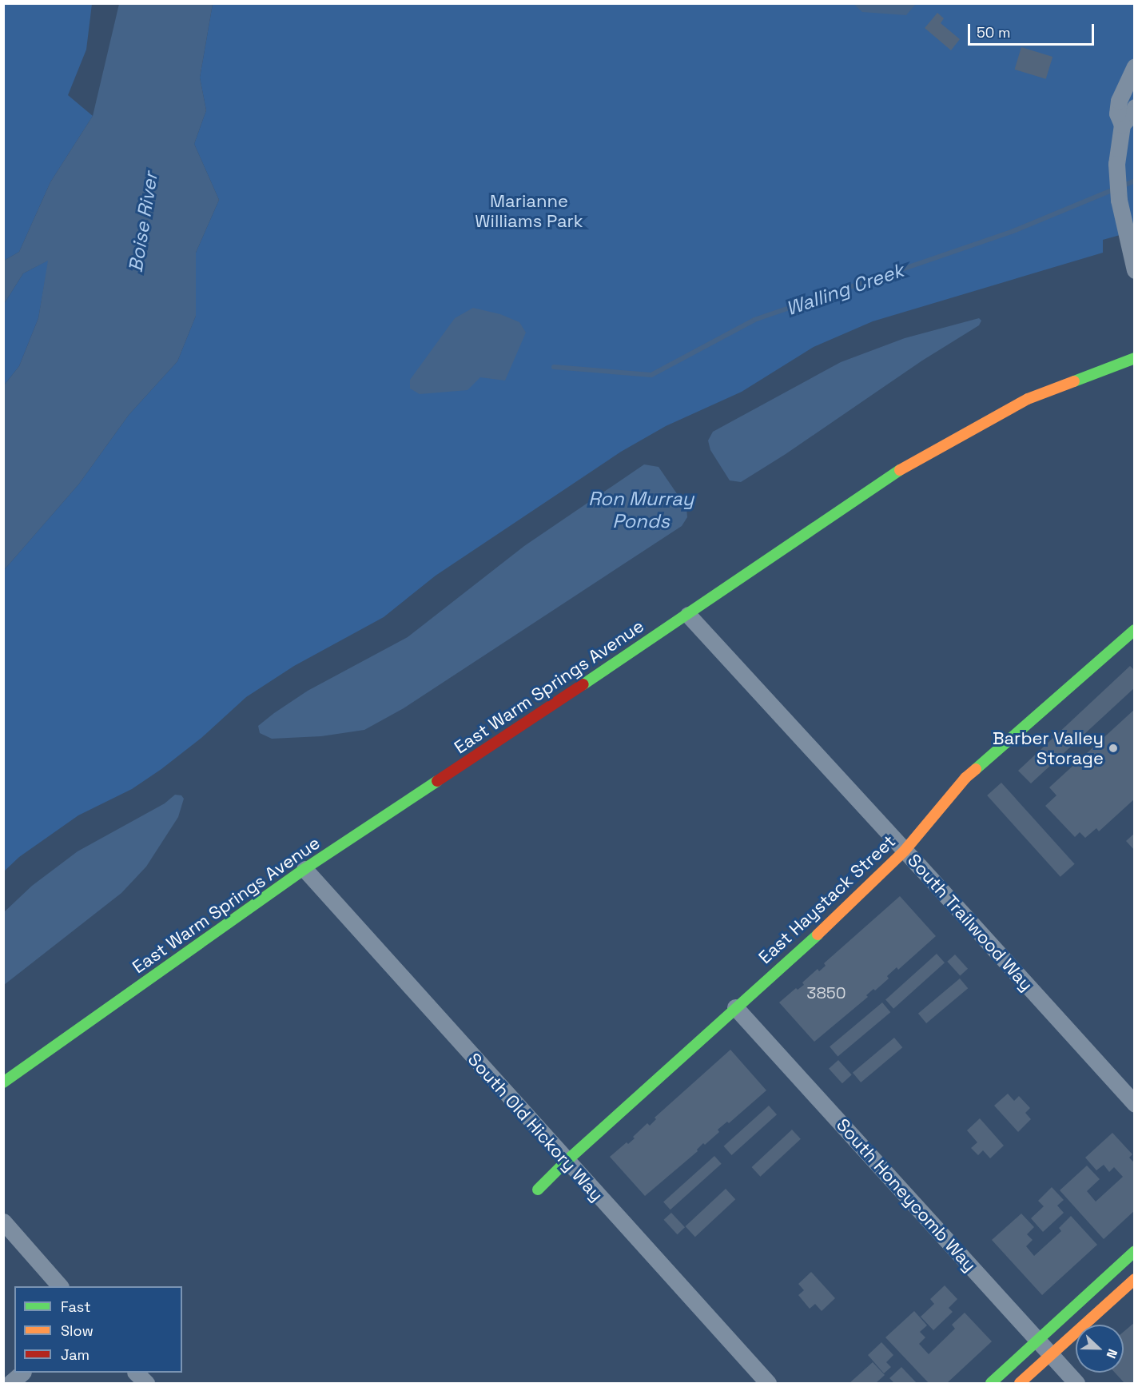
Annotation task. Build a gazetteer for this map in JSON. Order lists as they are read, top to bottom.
{
  "streets": {
    "street": [
      "East Warm Springs Avenue",
      "East Haystack Street",
      "South Trailwood Way",
      "South Old Hickory Way",
      "South Honeycomb Way"
    ]
  },
  "crossings": [
    ["East Warm Springs Avenue", "South Trailwood Way"],
    ["East Warm Springs Avenue", "South Old Hickory Way"],
    ["East Haystack Street", "South Trailwood Way"],
    ["East Haystack Street", "South Old Hickory Way"],
    ["East Haystack Street", "South Honeycomb Way"]
  ],
  "water": ["Boise River", "Walling Creek", "Ron Murray Ponds"],
  "parks": ["Marianne Williams Park"],
  "places": ["Barber Valley Storage"],
  "house_numbers": ["3850"],
  "legend": ["Fast", "Slow", "Jam"],
  "scale_bar": "50 m",
  "north": "right"
}
